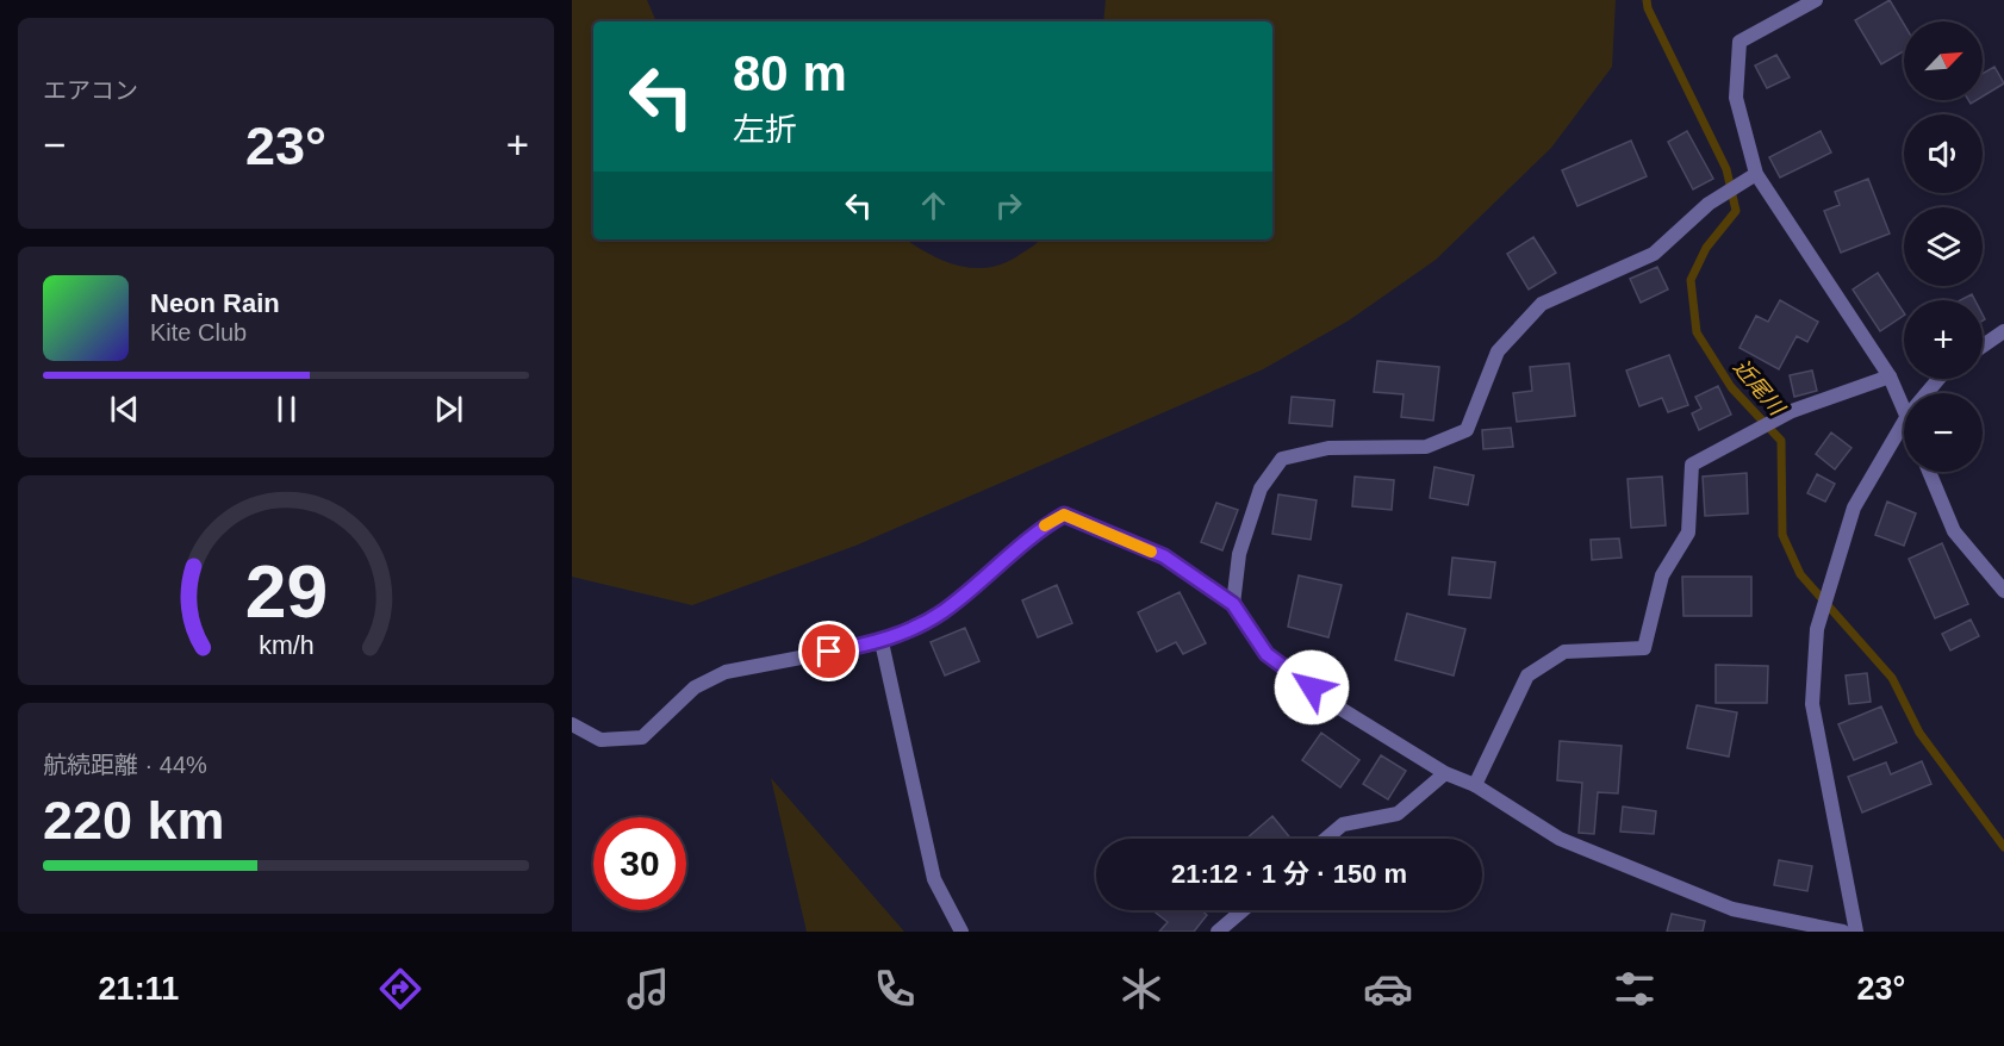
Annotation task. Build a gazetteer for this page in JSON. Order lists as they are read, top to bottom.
{
  "water": ["近尾川"],
  "north": "top right",
  "page": {
    "tile": [
      "エアコン",
      ["航続距離 · 44%", "220 km"]
    ],
    "map_buttons": ["+", "−"],
    "turn": ["80 m", "左折"],
    "heat": ["−", "23°", "+"],
    "song": ["Neon Rain", "Kite Club"],
    "limit": "30",
    "trip": "21:12 · 1 分 · 150 m",
    "tabs": ["21:11", "23°"],
    "gauge": ["29", "km/h"]
  }
}
